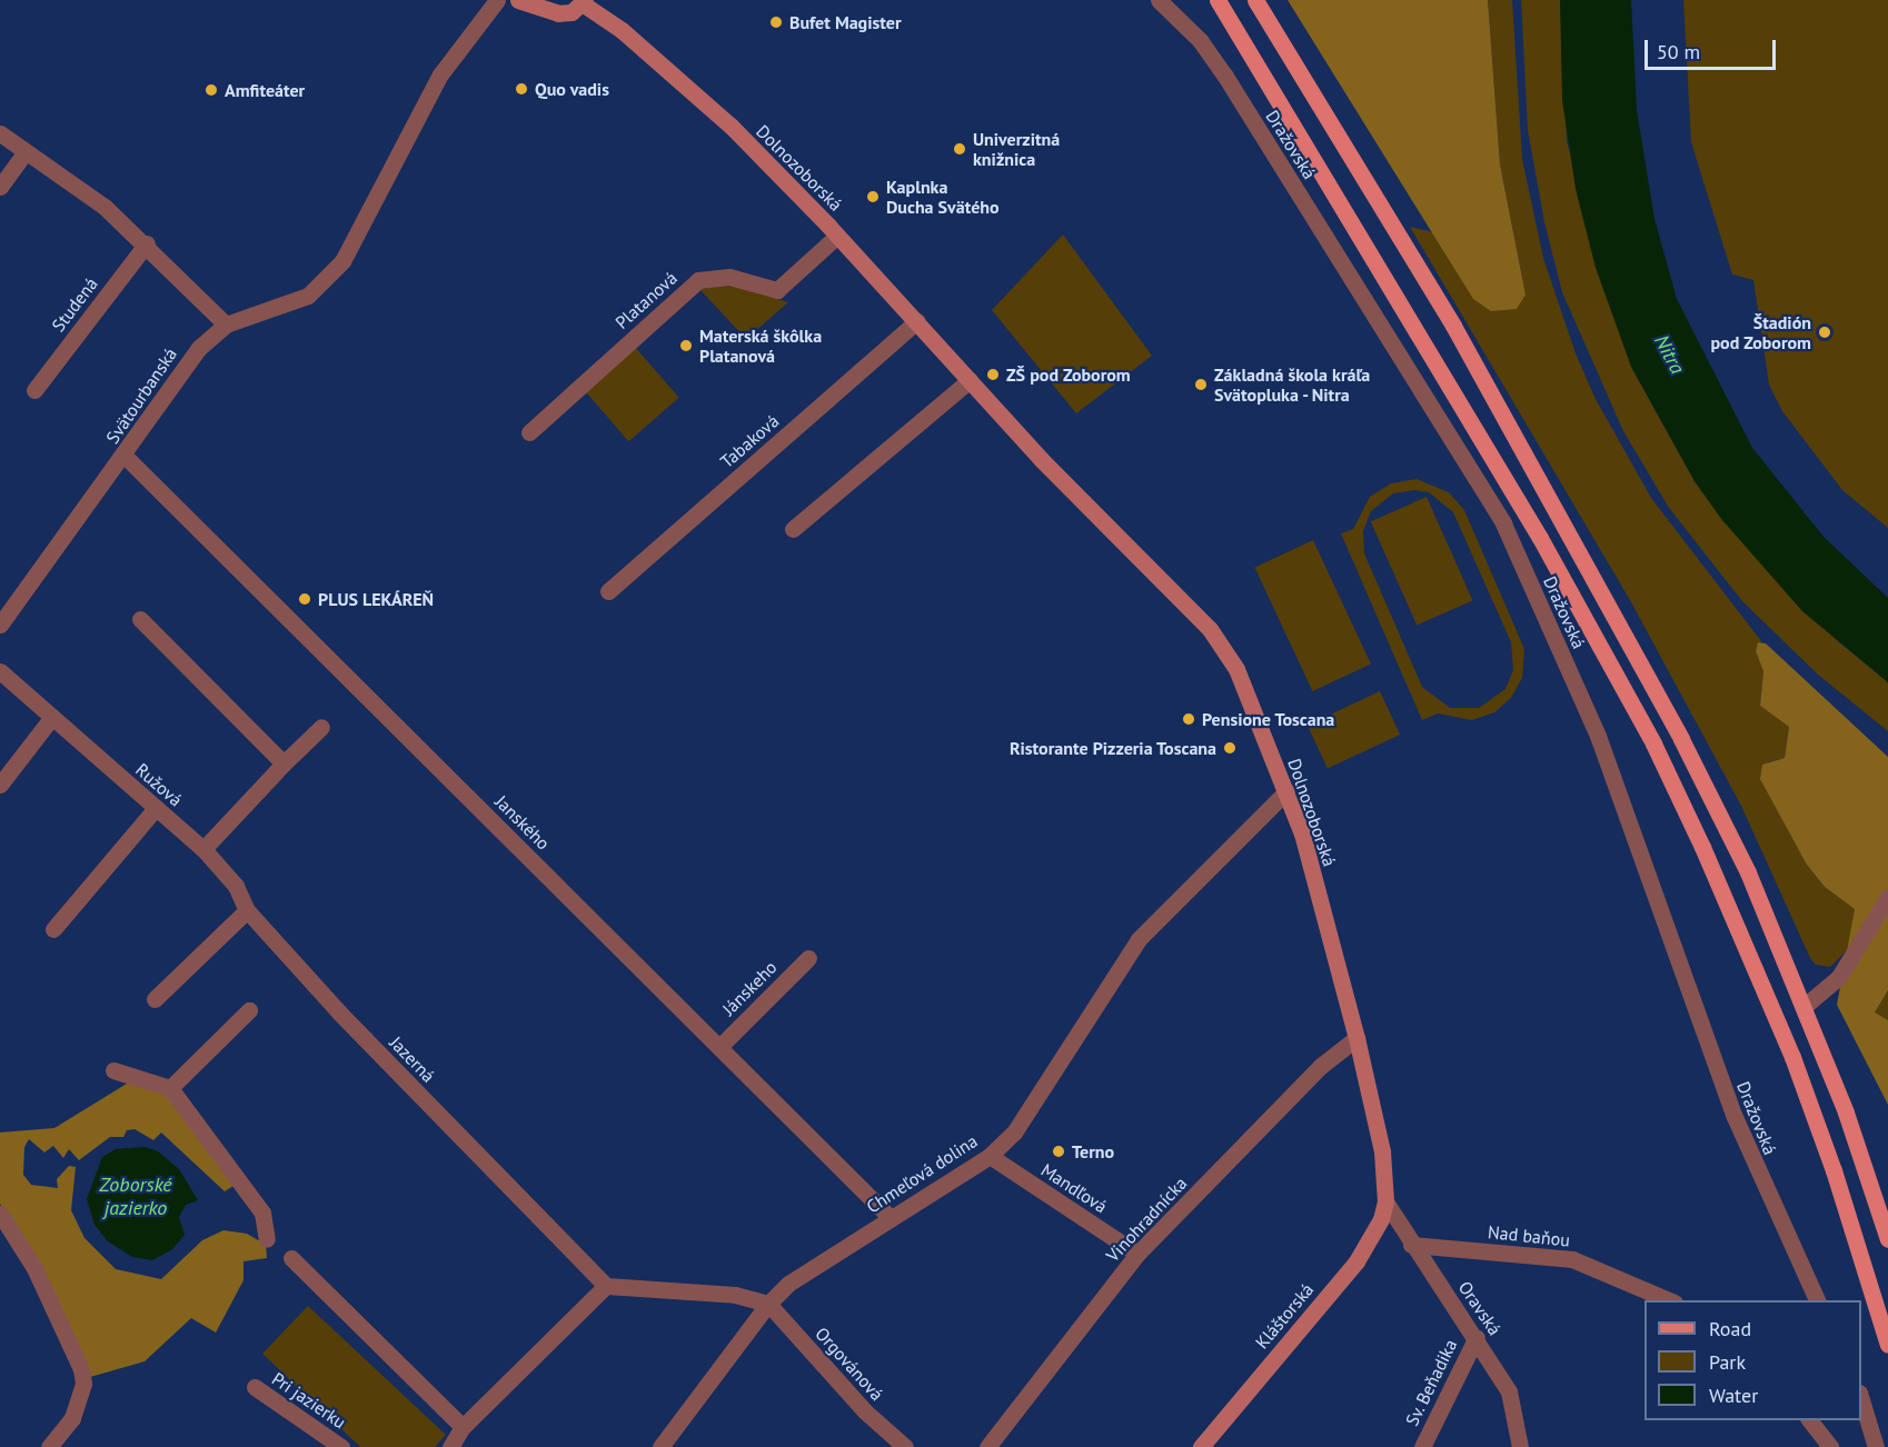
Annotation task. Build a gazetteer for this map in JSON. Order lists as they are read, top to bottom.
{
  "streets": {
    "street": [
      "Dražovská",
      "Dolnozoborská",
      "Platanová",
      "Studená",
      "Svätourbanská",
      "Tabaková",
      "Ružová",
      "Janského",
      "Jánskeho",
      "Jazerná",
      "Chmeľová dolina",
      "Mandľová",
      "Vinohradnícka",
      "Nad baňou",
      "Oravská",
      "Kláštorská",
      "Orgovánová",
      "Sv. Beňadika",
      "Pri jazierku"
    ]
  },
  "crossings": [
    ["Dolnozoborská", "Platanová"],
    ["Dolnozoborská", "Tabaková"],
    ["Dolnozoborská", "Chmeľová dolina"],
    ["Dolnozoborská", "Vinohradnícka"],
    ["Dolnozoborská", "Oravská"],
    ["Dolnozoborská", "Kláštorská"],
    ["Svätourbanská", "Janského"],
    ["Ružová", "Jazerná"],
    ["Janského", "Jánskeho"],
    ["Janského", "Chmeľová dolina"],
    ["Chmeľová dolina", "Mandľová"],
    ["Chmeľová dolina", "Orgovánová"],
    ["Mandľová", "Vinohradnícka"],
    ["Nad baňou", "Oravská"],
    ["Oravská", "Kláštorská"],
    ["Oravská", "Sv. Beňadika"]
  ],
  "water": ["Nitra", "Zoborské jazierko"],
  "places": [
    "Bufet Magister",
    "Quo vadis",
    "Amfiteáter",
    "Univerzitná knižnica",
    "Kaplnka Ducha Svätého",
    "Štadión pod Zoborom",
    "Materská škôlka Platanová",
    "ZŠ pod Zoborom",
    "Základná škola kráľa Svätopluka - Nitra",
    "PLUS LEKÁREŇ",
    "Pensione Toscana",
    "Ristorante Pizzeria Toscana",
    "Terno"
  ],
  "legend": ["Road", "Park", "Water"],
  "scale_bar": "50 m"
}
